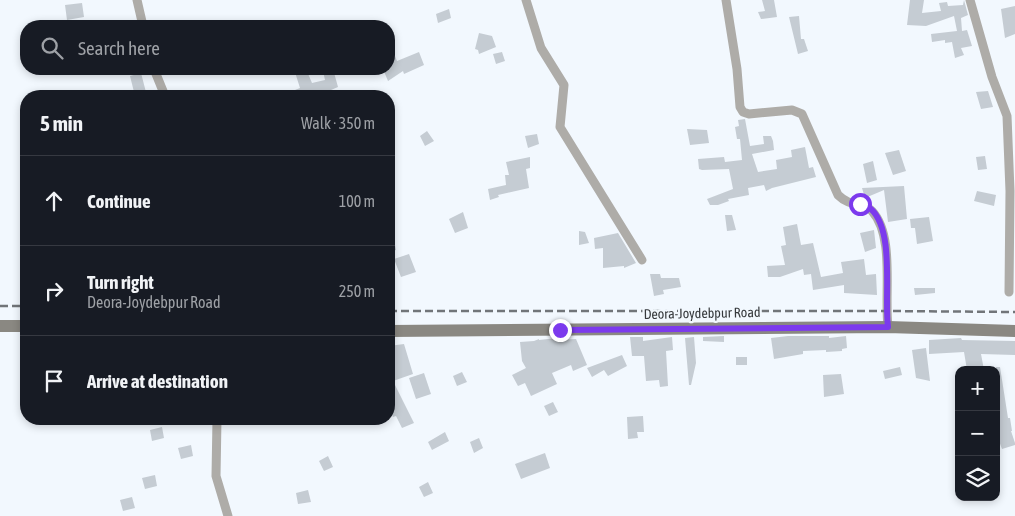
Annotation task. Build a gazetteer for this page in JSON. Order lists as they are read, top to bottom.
{
  "streets": {
    "street": ["Deora-Joydebpur Road"]
  },
  "page": {
    "search": "Search here",
    "heading": ["5 min", "Walk · 350 m"],
    "list": [
      ["Continue", "100 m"],
      ["Turn right", "Deora-Joydebpur Road", "250 m"],
      "Arrive at destination"
    ],
    "map_buttons": ["+", "−"]
  }
}
